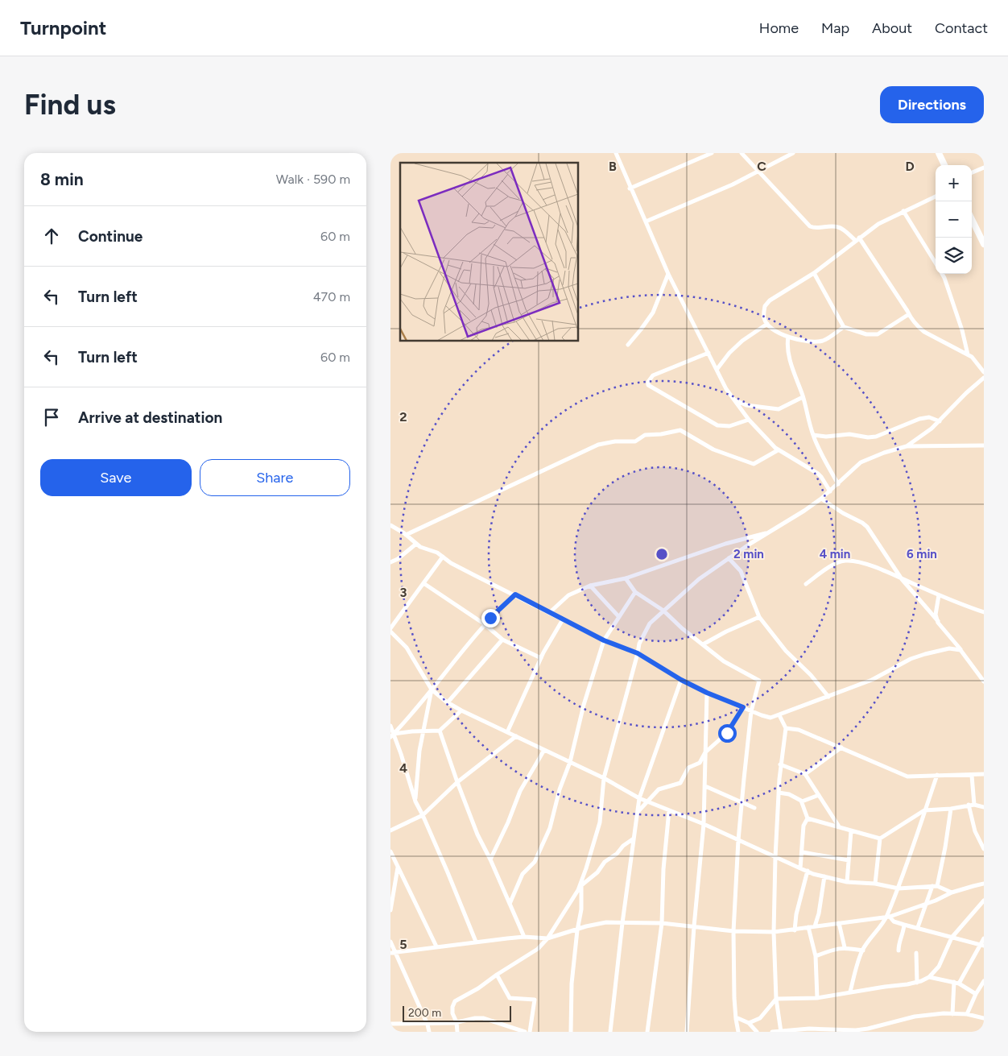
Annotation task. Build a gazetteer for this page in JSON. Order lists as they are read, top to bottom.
{
  "scale_bar": "200 m",
  "page": {
    "header": "Turnpoint",
    "nav": [
      "Home",
      "Map",
      "About",
      "Contact"
    ],
    "buttons": [
      "Directions",
      ["Save", "Share"]
    ],
    "title": "Find us",
    "heading": ["8 min", "Walk · 590 m"],
    "map_buttons": ["+", "−"],
    "list": [
      ["Continue", "60 m"],
      ["Turn left", "470 m"],
      ["Turn left", "60 m"],
      "Arrive at destination"
    ],
    "scale": "200 m"
  },
  "grid": {
    "columns": ["B", "C", "D"],
    "rows": [
      "2",
      "3",
      "4",
      "5"
    ]
  },
  "rings": ["2 min", "4 min", "6 min"]
}
